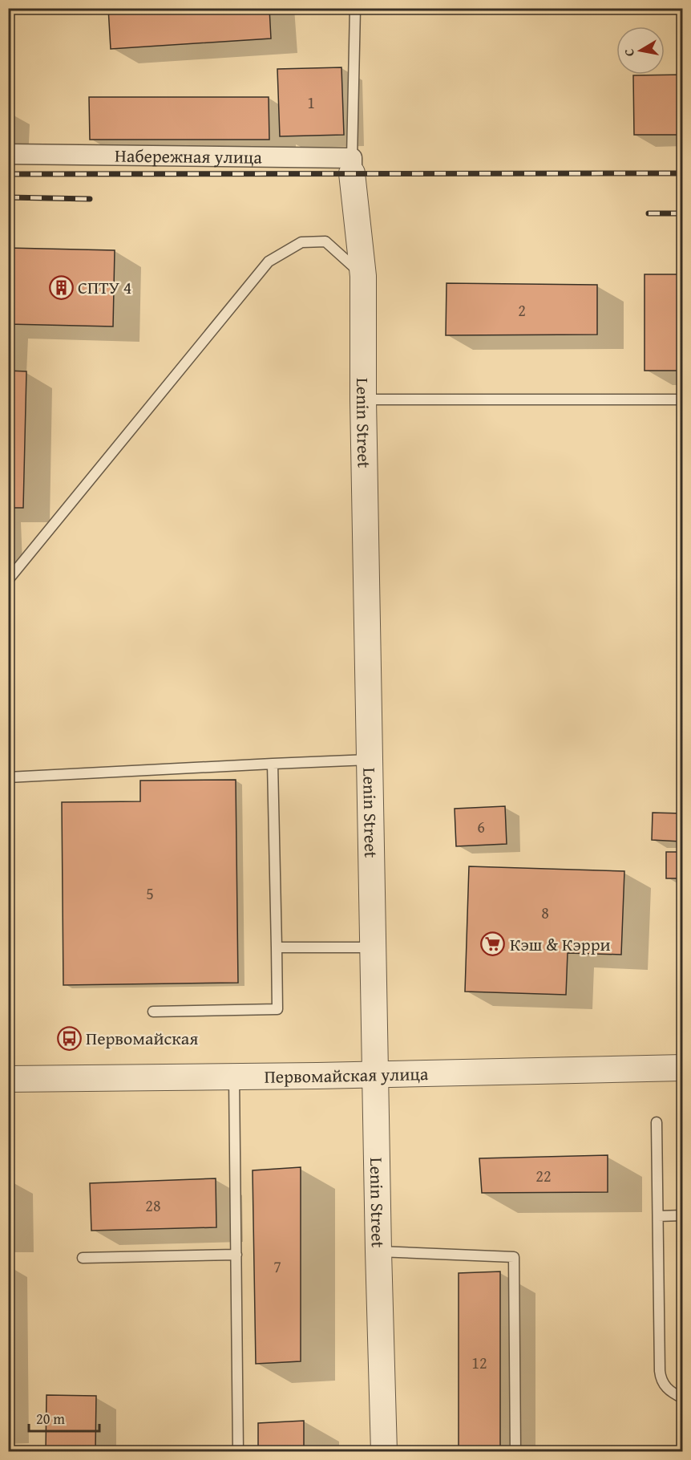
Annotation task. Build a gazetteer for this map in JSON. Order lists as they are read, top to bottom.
{
  "streets": {
    "street": ["Набережная улица", "Lenin Street", "Первомайская улица"]
  },
  "crossings": [
    ["Набережная улица", "Lenin Street"],
    ["Lenin Street", "Первомайская улица"]
  ],
  "places": {
    "building": ["СПТУ 4"],
    "supermarket": ["Кэш & Кэрри"],
    "bus stop": ["Первомайская"]
  },
  "house_numbers": [
    "1",
    "2",
    "6",
    "5",
    "8",
    "22",
    "28",
    "7",
    "12"
  ],
  "scale_bar": "20 m",
  "north": "left"
}
